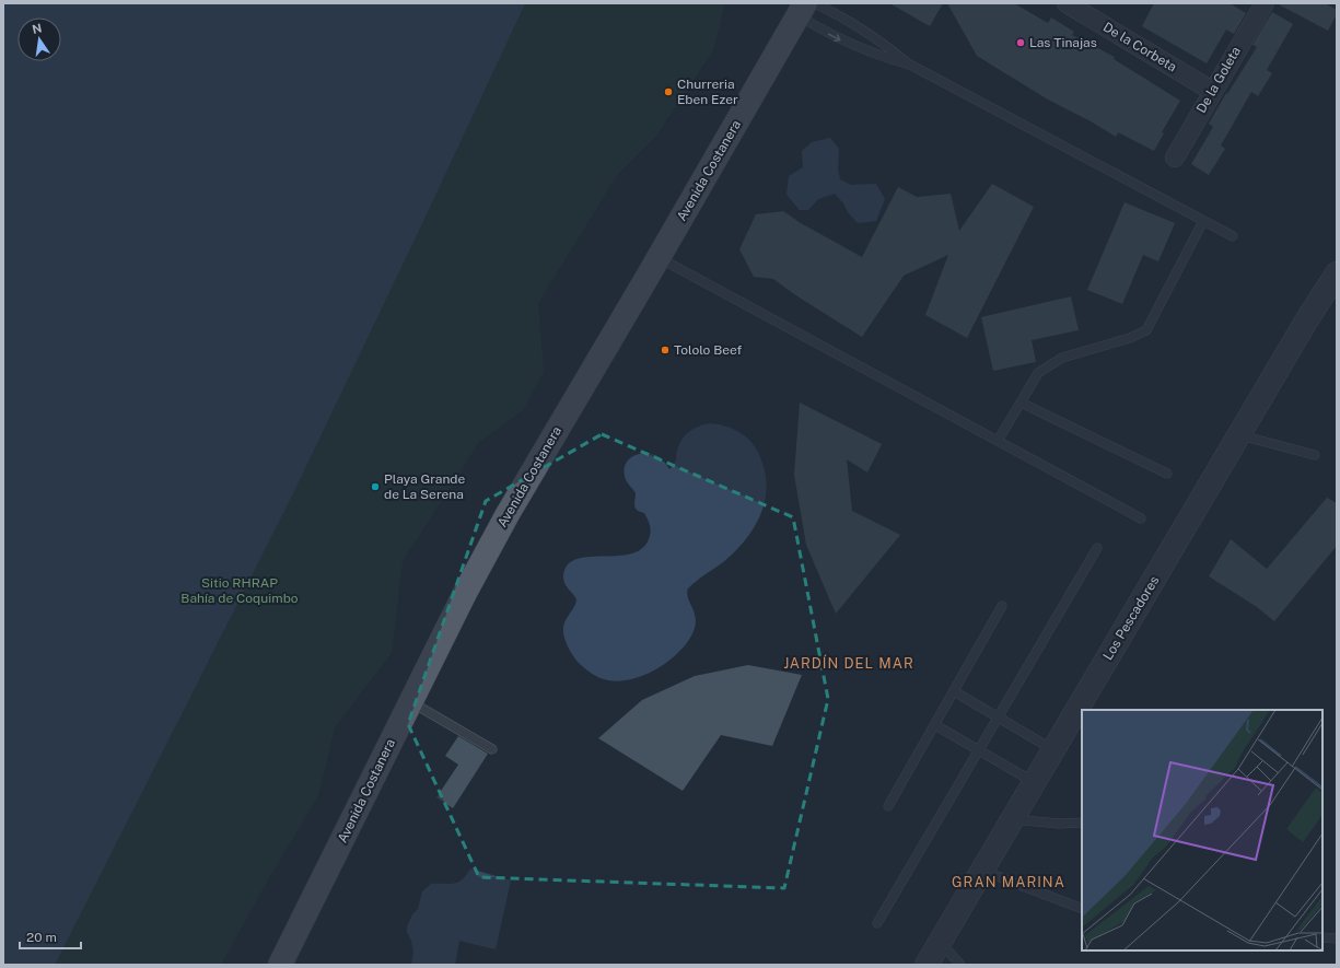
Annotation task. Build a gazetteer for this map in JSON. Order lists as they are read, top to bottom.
{
  "streets": {
    "main road": ["Avenida Costanera"],
    "street": ["De la Corbeta", "De la Goleta", "Los Pescadores"]
  },
  "crossings": [
    ["De la Corbeta", "De la Goleta"]
  ],
  "districts": ["JARDÍN DEL MAR", "GRAN MARINA"],
  "parks": ["Sitio RHRAP Bahía de Coquimbo"],
  "places": [
    "Las Tinajas",
    "Churreria Eben Ezer",
    "Tololo Beef",
    "Playa Grande de La Serena"
  ],
  "scale_bar": "20 m",
  "north": "top"
}
